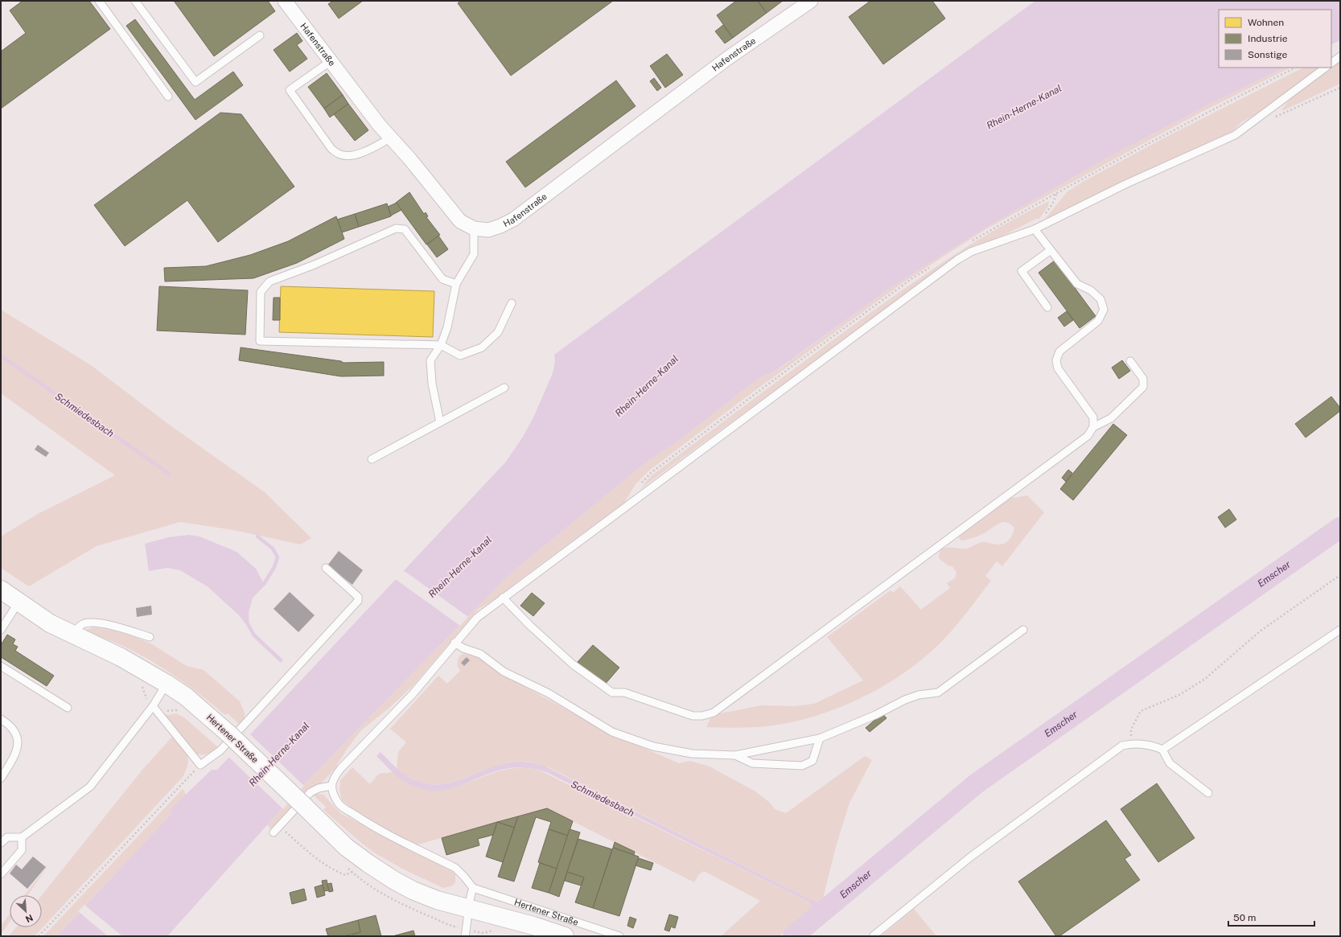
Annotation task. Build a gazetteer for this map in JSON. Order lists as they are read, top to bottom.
{
  "streets": {
    "main road": ["Hertener Straße"],
    "street": ["Hafenstraße"]
  },
  "water": ["Rhein-Herne-Kanal", "Schmiedesbach", "Emscher"],
  "legend": ["Wohnen", "Industrie", "Sonstige"],
  "scale_bar": "50 m",
  "north": "bottom right"
}
